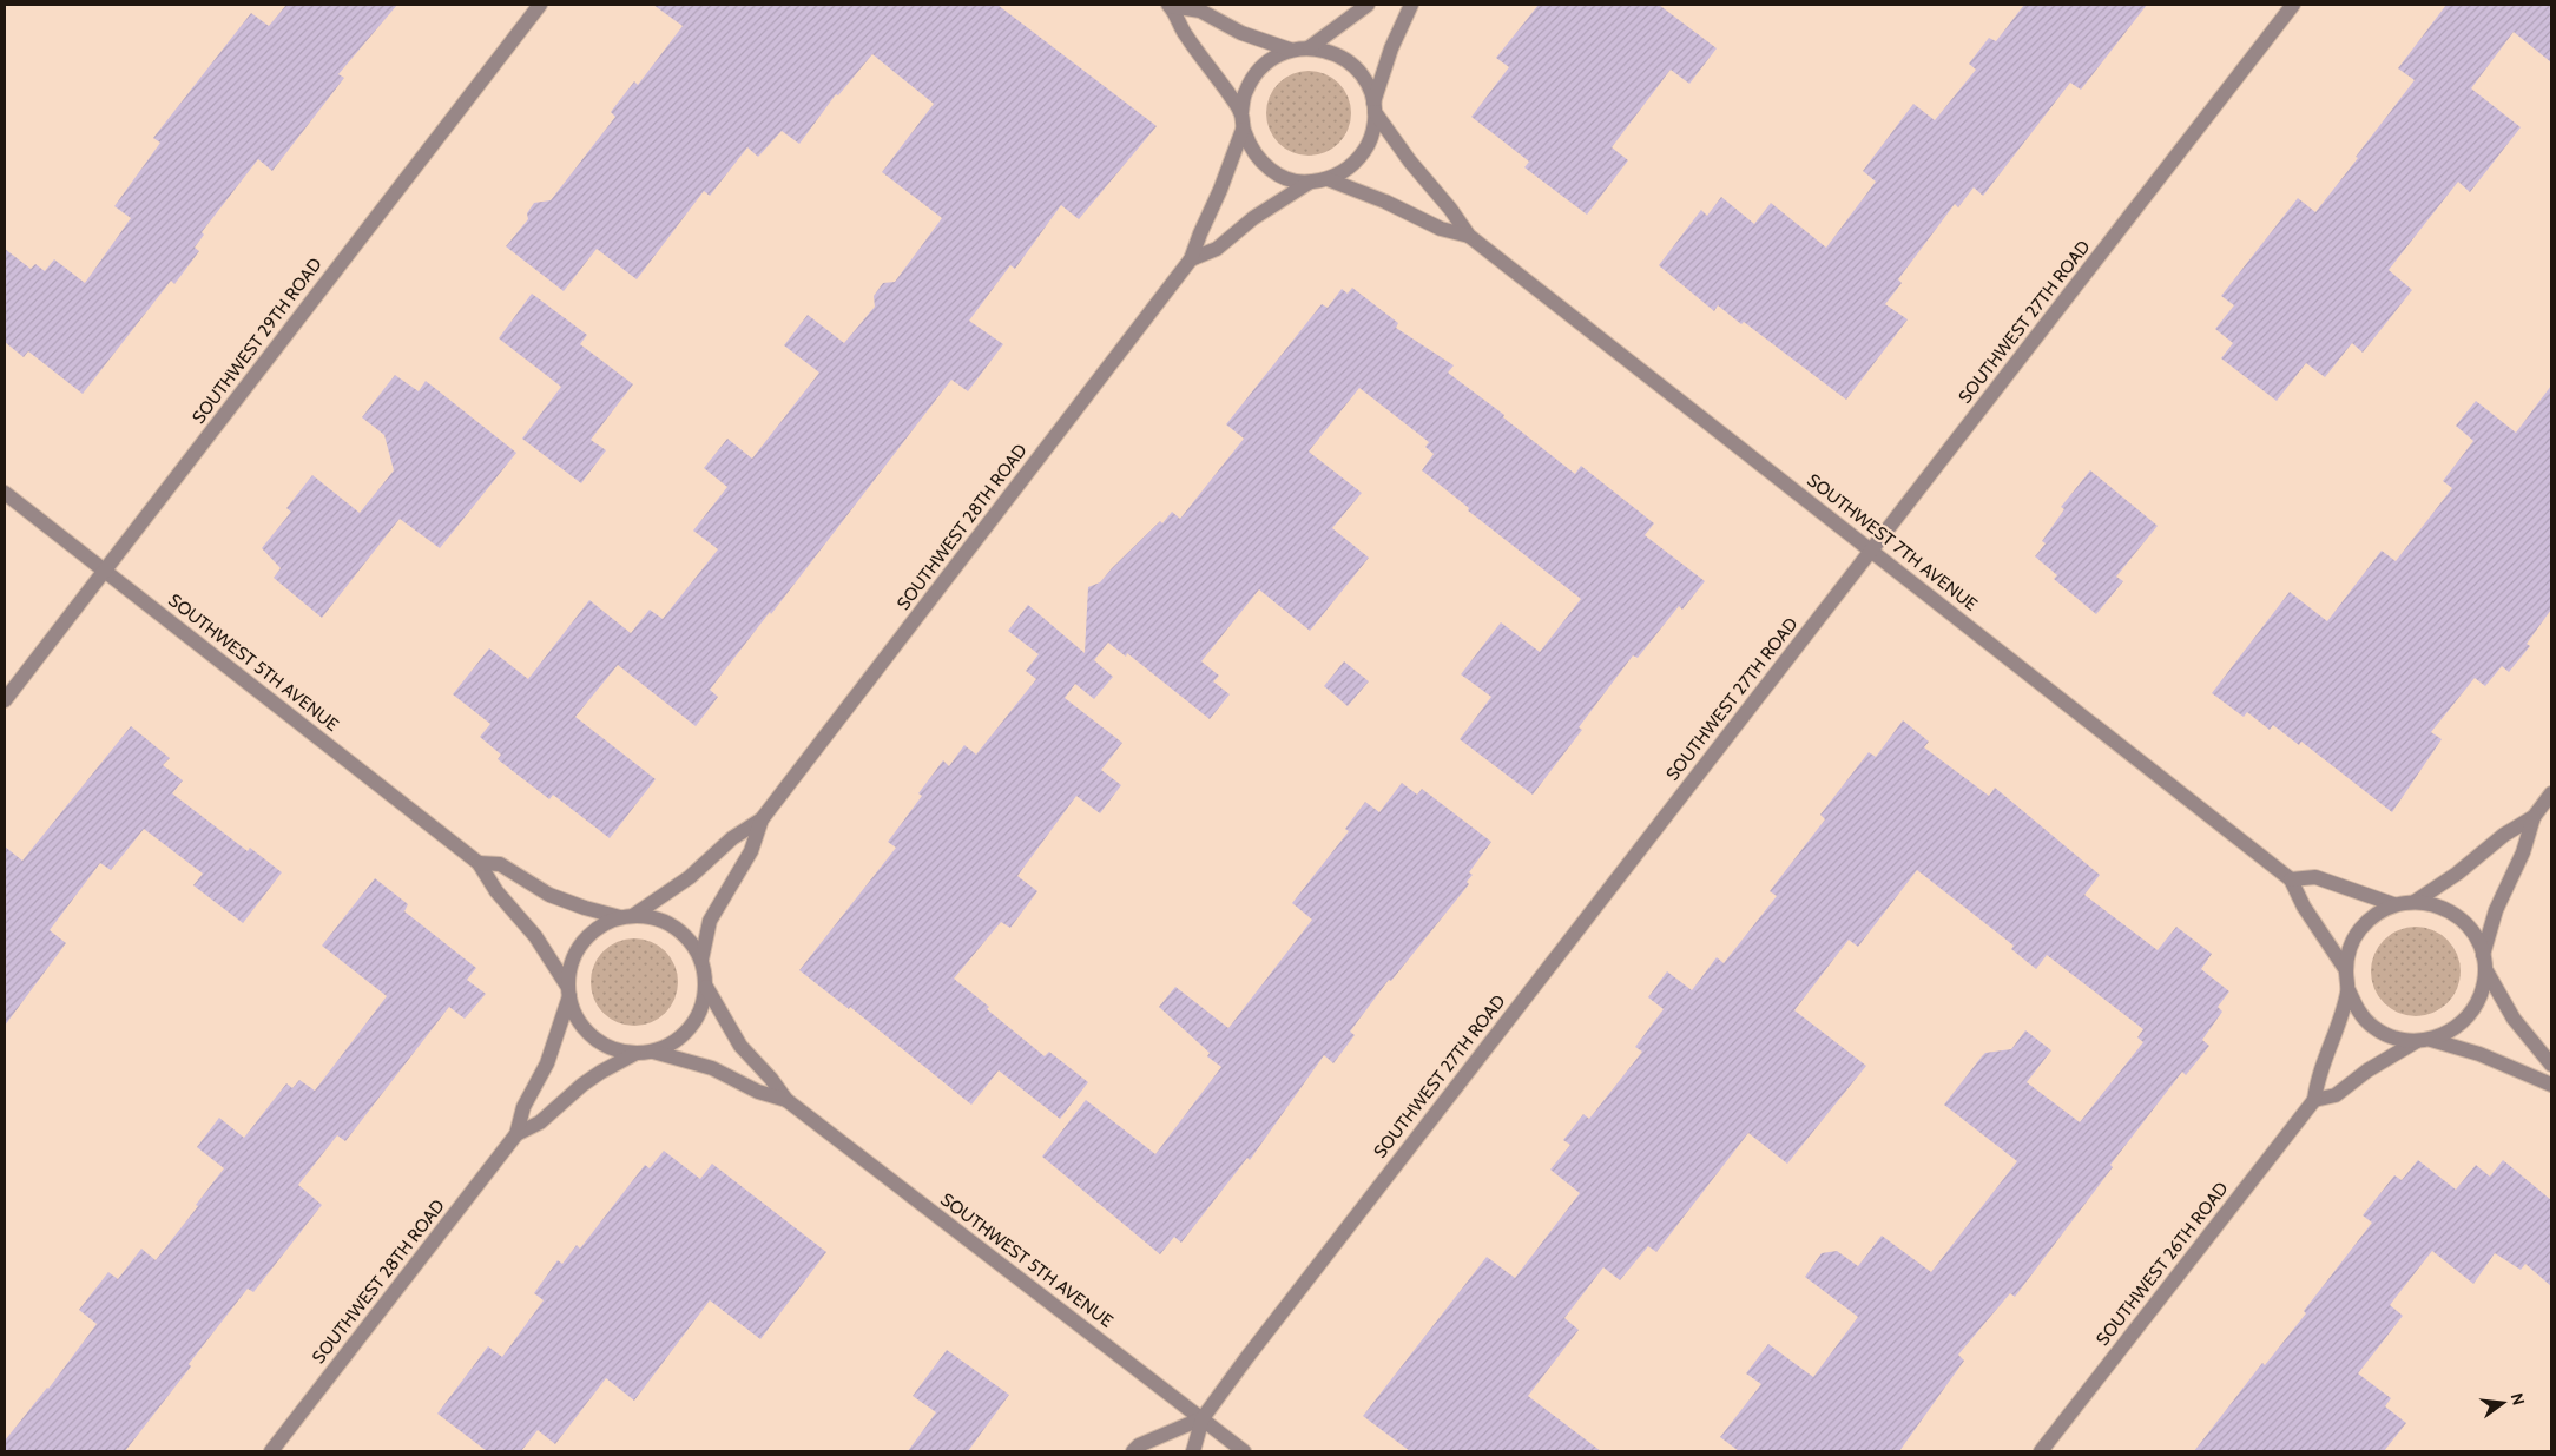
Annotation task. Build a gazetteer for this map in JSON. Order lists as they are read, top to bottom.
{
  "streets": {
    "street": [
      "SOUTHWEST 27TH ROAD",
      "SOUTHWEST 29TH ROAD",
      "SOUTHWEST 28TH ROAD",
      "SOUTHWEST 7TH AVENUE",
      "SOUTHWEST 5TH AVENUE",
      "SOUTHWEST 26TH ROAD"
    ]
  },
  "crossings": [
    ["SOUTHWEST 27TH ROAD", "SOUTHWEST 7TH AVENUE"],
    ["SOUTHWEST 27TH ROAD", "SOUTHWEST 5TH AVENUE"],
    ["SOUTHWEST 29TH ROAD", "SOUTHWEST 5TH AVENUE"],
    ["SOUTHWEST 28TH ROAD", "SOUTHWEST 7TH AVENUE"],
    ["SOUTHWEST 28TH ROAD", "SOUTHWEST 5TH AVENUE"],
    ["SOUTHWEST 7TH AVENUE", "SOUTHWEST 26TH ROAD"]
  ],
  "north": "right"
}
